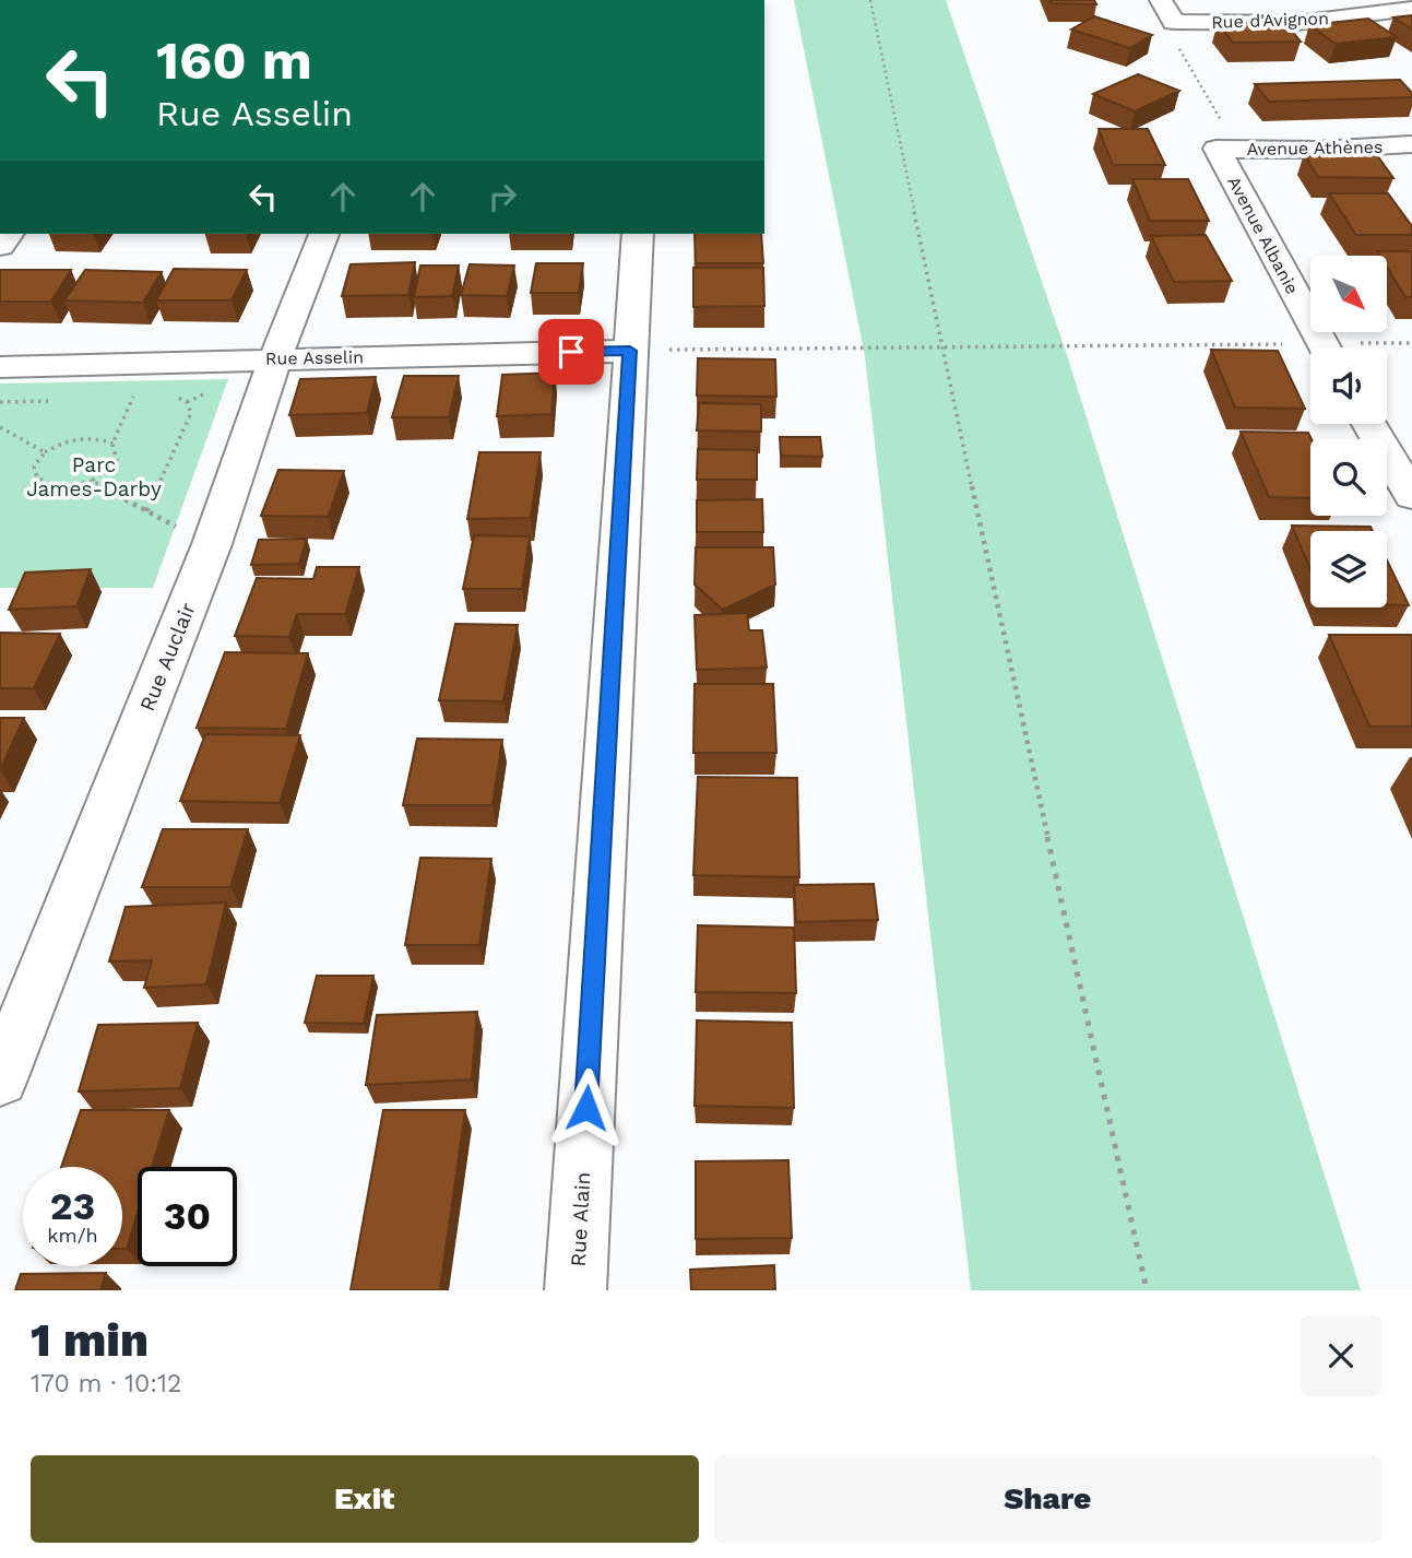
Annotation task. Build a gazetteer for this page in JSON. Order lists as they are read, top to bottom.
{
  "streets": {
    "street": [
      "Rue d'Avignon",
      "Avenue Athènes",
      "Avenue Albanie",
      "Rue Asselin",
      "Rue Auclair",
      "Rue Alain"
    ]
  },
  "crossings": [
    ["Avenue Athènes", "Avenue Albanie"],
    ["Rue Asselin", "Rue Auclair"],
    ["Rue Asselin", "Rue Alain"]
  ],
  "parks": ["Parc James-Darby"],
  "north": "bottom right",
  "page": {
    "turn": ["160 m", "Rue Asselin"],
    "speed": "23 km/h",
    "limit": "30",
    "heading": ["1 min", "170 m · 10:12"],
    "buttons": ["Exit", "Share"]
  }
}
